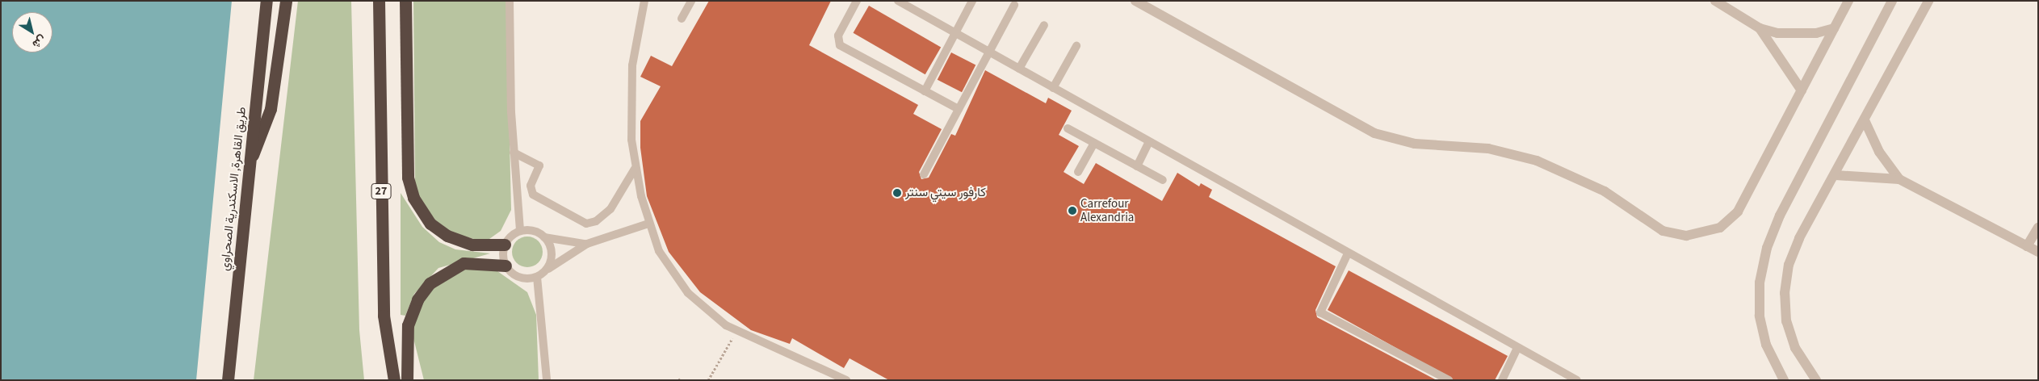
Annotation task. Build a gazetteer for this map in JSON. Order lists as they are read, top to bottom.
{
  "streets": {
    "highway": ["طريق القاهرة, الاسكندرية الصحراوي", "27"]
  },
  "places": ["كارفور سيتي سنتر", "Carrefour Alexandria"],
  "north": "bottom right"
}
